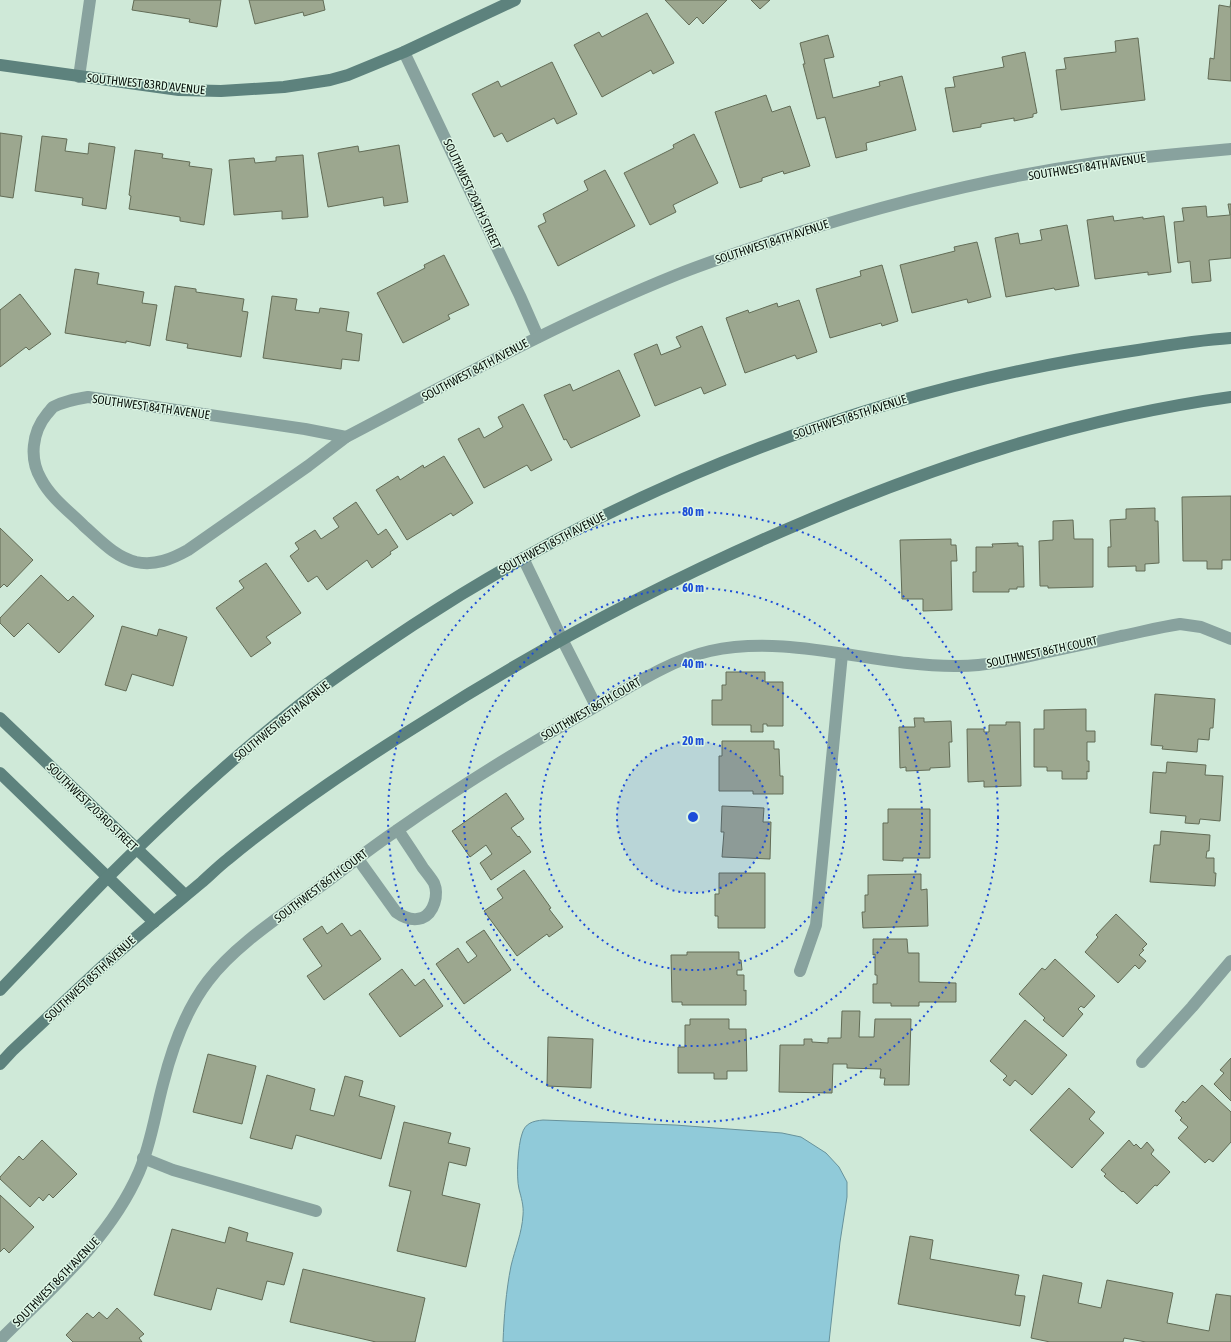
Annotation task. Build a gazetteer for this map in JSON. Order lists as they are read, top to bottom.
{
  "streets": {
    "street": [
      "SOUTHWEST 83RD AVENUE",
      "SOUTHWEST 84TH AVENUE",
      "SOUTHWEST 204TH STREET",
      "SOUTHWEST 85TH AVENUE",
      "SOUTHWEST 86TH COURT",
      "SOUTHWEST 203RD STREET",
      "SOUTHWEST 86TH AVENUE"
    ]
  },
  "crossings": [
    ["SOUTHWEST 83RD AVENUE", "SOUTHWEST 204TH STREET"],
    ["SOUTHWEST 84TH AVENUE", "SOUTHWEST 204TH STREET"],
    ["SOUTHWEST 85TH AVENUE", "SOUTHWEST 203RD STREET"],
    ["SOUTHWEST 86TH COURT", "SOUTHWEST 86TH AVENUE"]
  ],
  "rings": [
    "80 m",
    "60 m",
    "40 m",
    "20 m"
  ]
}
